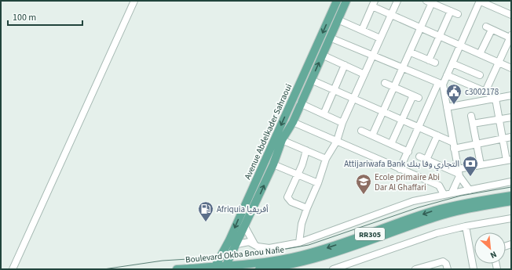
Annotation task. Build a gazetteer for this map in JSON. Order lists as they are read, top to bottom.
{
  "streets": {
    "main road": ["Avenue Abdelkader Sahraoui", "RR305", "Boulevard Okba Bnou Nafie"]
  },
  "crossings": [
    ["Avenue Abdelkader Sahraoui", "Boulevard Okba Bnou Nafie"]
  ],
  "places": {
    "public building": ["c3002178"],
    "bank": ["Attijariwafa Bank التجاري وفا بنك"],
    "school or university": ["Ecole primaire Abi Dar Al Ghaffari"],
    "fuel station": ["Afriquia أفريقيا"]
  },
  "scale_bar": "100 m",
  "north": "bottom right"
}
